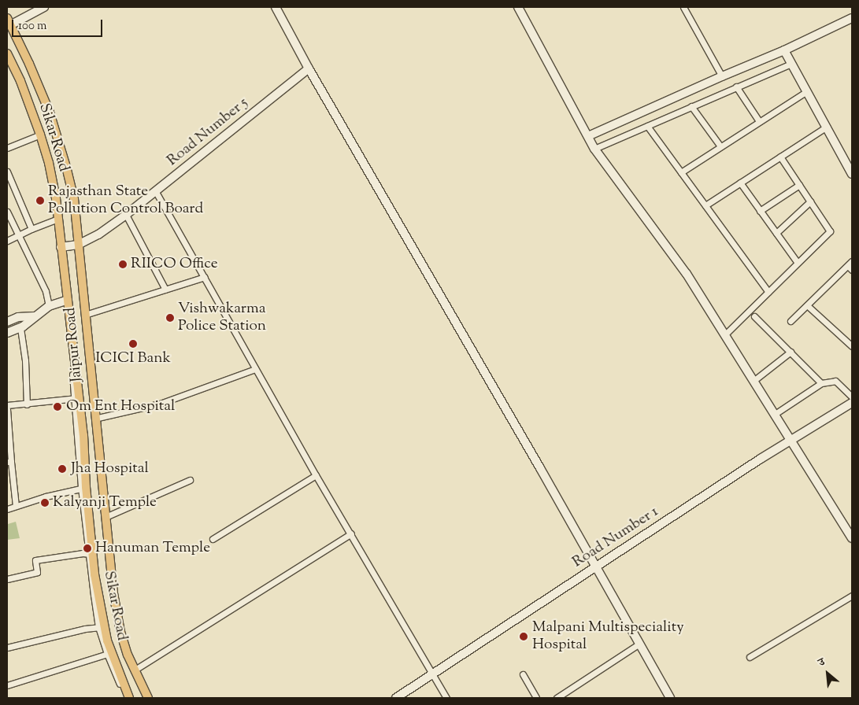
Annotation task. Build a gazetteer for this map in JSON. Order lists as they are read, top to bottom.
{
  "streets": {
    "main road": ["Sikar Road", "Jaipur Road"],
    "street": ["Road Number 5", "Road Number 1"]
  },
  "crossings": [
    ["Road Number 5", "Sikar Road"],
    ["Road Number 5", "Jaipur Road"]
  ],
  "places": [
    "Rajasthan State Pollution Control Board",
    "RIICO Office",
    "Vishwakarma Police Station",
    "ICICI Bank",
    "Om Ent Hospital",
    "Jha Hospital",
    "Kalyanji Temple",
    "Hanuman Temple",
    "Malpani Multispeciality Hospital"
  ],
  "scale_bar": "100 m",
  "north": "top left"
}
